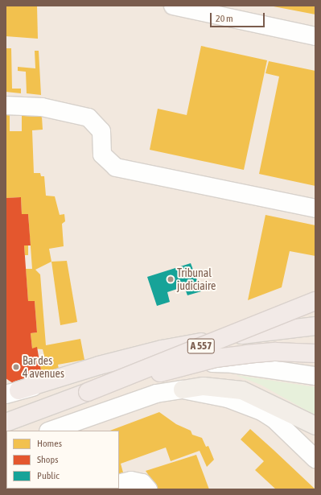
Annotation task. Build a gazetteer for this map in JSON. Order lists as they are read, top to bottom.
{
  "streets": {
    "highway": ["A 557"]
  },
  "places": ["Tribunal judiciaire", "Bar des 4 avenues"],
  "legend": ["Homes", "Shops", "Public"],
  "scale_bar": "20 m"
}
